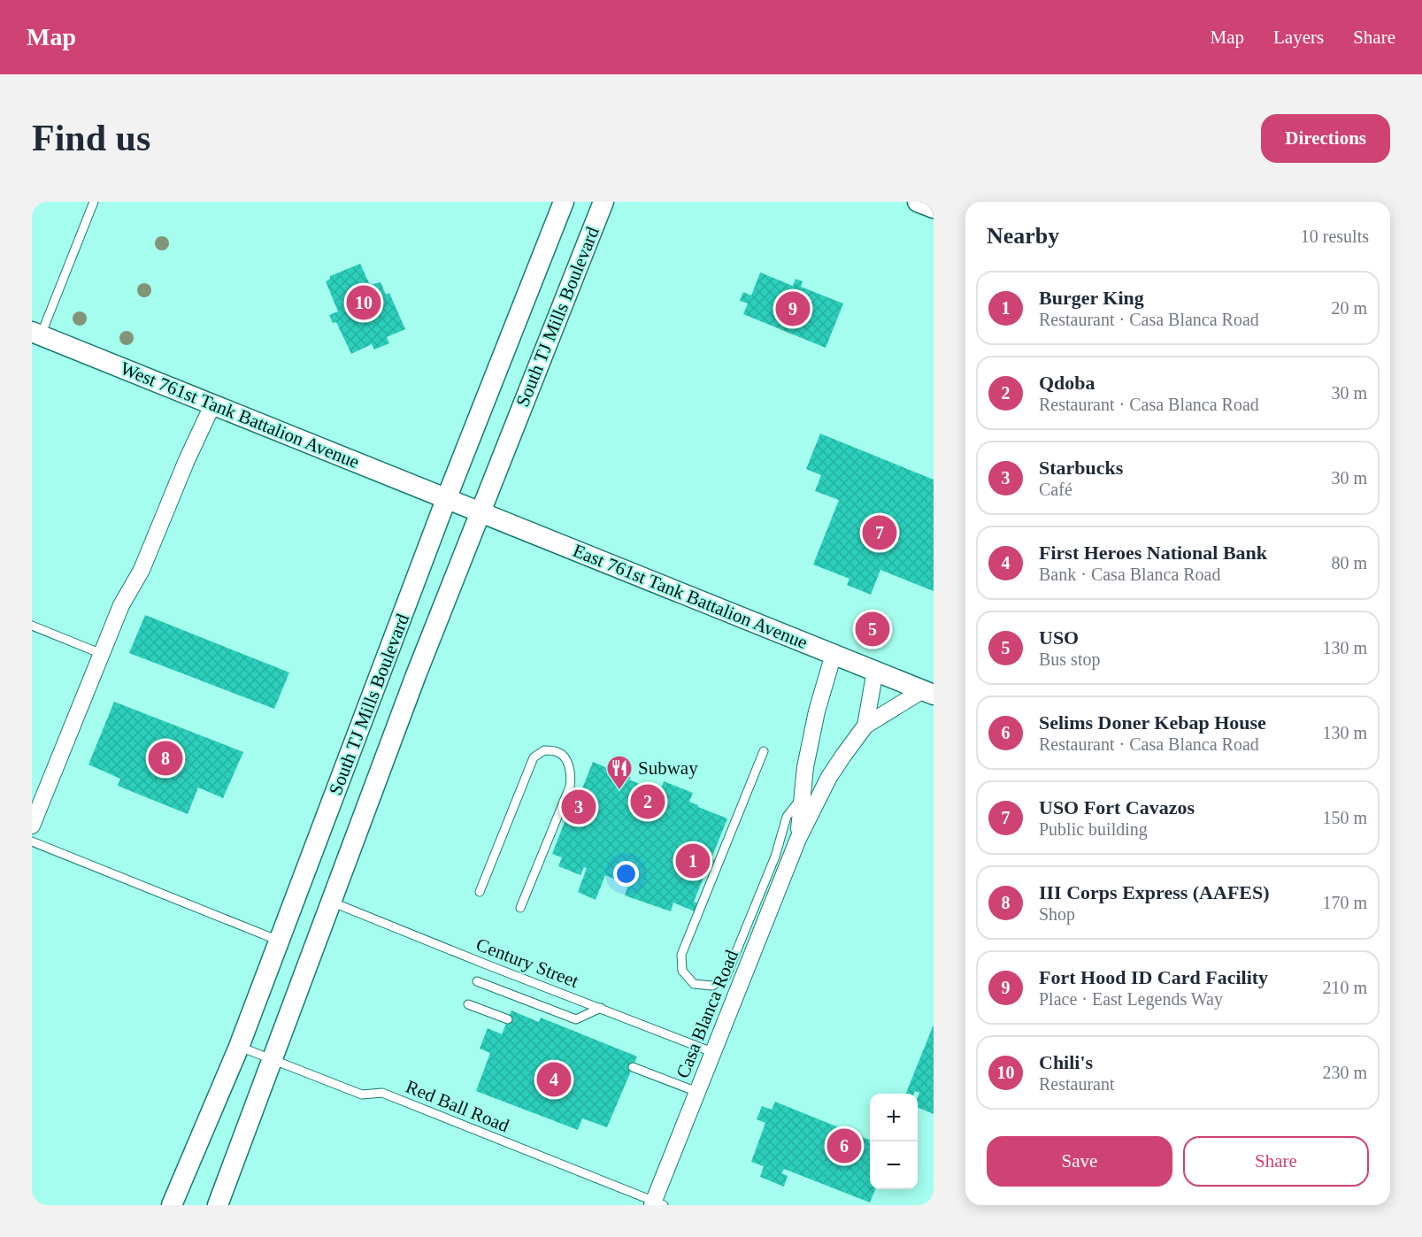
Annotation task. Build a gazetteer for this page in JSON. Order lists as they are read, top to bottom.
{
  "streets": {
    "street": [
      "South TJ Mills Boulevard",
      "West 761st Tank Battalion Avenue",
      "East 761st Tank Battalion Avenue",
      "Casa Blanca Road"
    ],
    "lane": ["Century Street", "Red Ball Road"]
  },
  "crossings": [
    ["South TJ Mills Boulevard", "West 761st Tank Battalion Avenue"],
    ["South TJ Mills Boulevard", "East 761st Tank Battalion Avenue"],
    ["South TJ Mills Boulevard", "Century Street"],
    ["South TJ Mills Boulevard", "Red Ball Road"],
    ["West 761st Tank Battalion Avenue", "East 761st Tank Battalion Avenue"],
    ["East 761st Tank Battalion Avenue", "Casa Blanca Road"],
    ["Century Street", "Casa Blanca Road"],
    ["Casa Blanca Road", "Red Ball Road"]
  ],
  "places": {
    "restaurant": ["Subway"]
  },
  "page": {
    "header": "Map",
    "nav": ["Map", "Layers", "Share"],
    "buttons": [
      "Directions",
      ["Save", "Share"]
    ],
    "title": "Find us",
    "heading": ["Nearby", "10 results"],
    "list": [
      {
        "mark": "1",
        "name": "Burger King",
        "note": "Restaurant · Casa Blanca Road",
        "value": "20 m"
      },
      {
        "mark": "2",
        "name": "Qdoba",
        "note": "Restaurant · Casa Blanca Road",
        "value": "30 m"
      },
      {
        "mark": "3",
        "name": "Starbucks",
        "note": "Café",
        "value": "30 m"
      },
      {
        "mark": "4",
        "name": "First Heroes National Bank",
        "note": "Bank · Casa Blanca Road",
        "value": "80 m"
      },
      {
        "mark": "5",
        "name": "USO",
        "note": "Bus stop",
        "value": "130 m"
      },
      {
        "mark": "6",
        "name": "Selims Doner Kebap House",
        "note": "Restaurant · Casa Blanca Road",
        "value": "130 m"
      },
      {
        "mark": "7",
        "name": "USO Fort Cavazos",
        "note": "Public building",
        "value": "150 m"
      },
      {
        "mark": "8",
        "name": "III Corps Express (AAFES)",
        "note": "Shop",
        "value": "170 m"
      },
      {
        "mark": "9",
        "name": "Fort Hood ID Card Facility",
        "note": "Place · East Legends Way",
        "value": "210 m"
      },
      {
        "mark": "10",
        "name": "Chili's",
        "note": "Restaurant",
        "value": "230 m"
      }
    ],
    "pins": [
      "10",
      "9",
      "7",
      "5",
      "8",
      "2",
      "3",
      "1",
      "4",
      "6"
    ],
    "map_buttons": ["+", "−"]
  }
}
